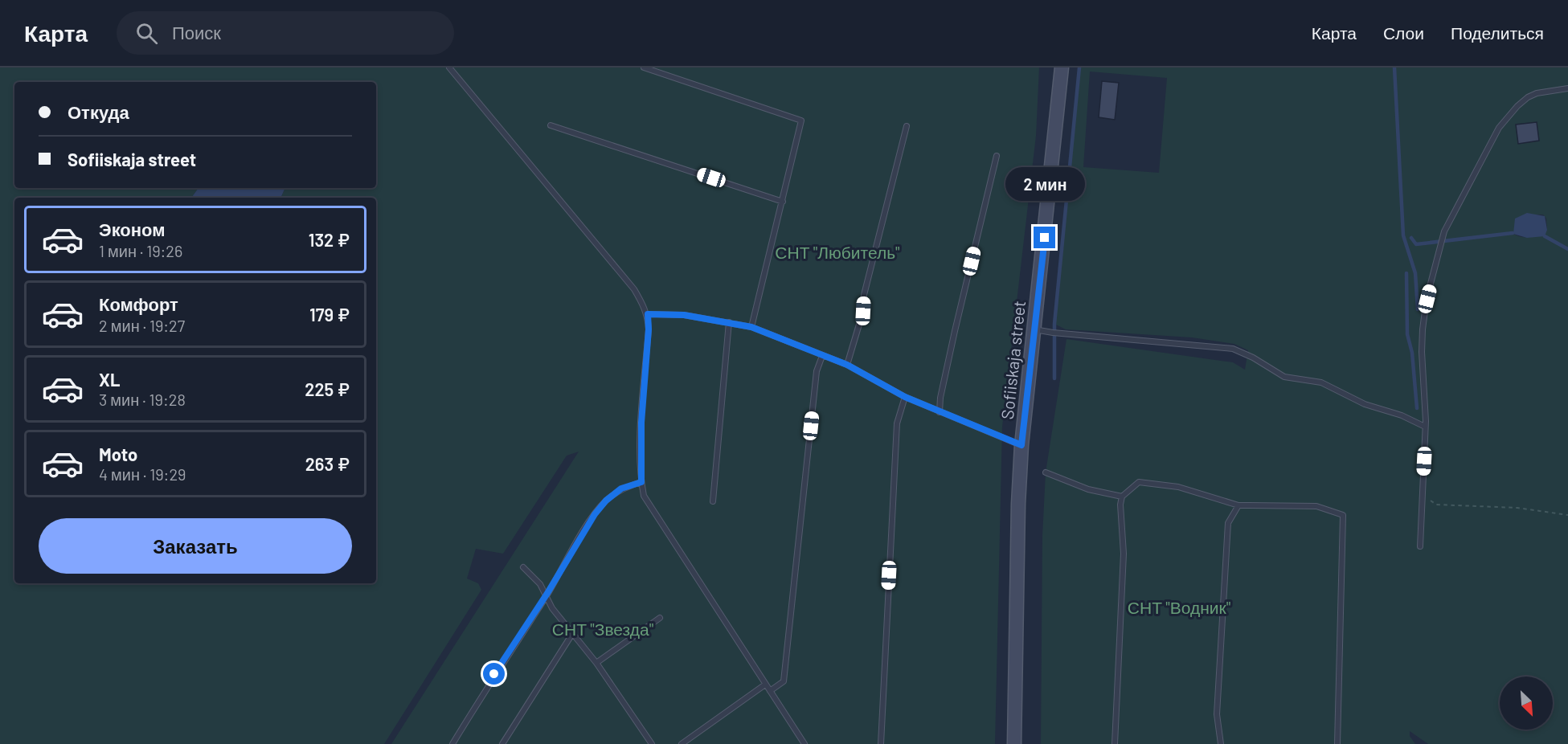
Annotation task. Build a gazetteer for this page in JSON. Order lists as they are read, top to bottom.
{
  "streets": {
    "main road": ["Sofiiskaja street"]
  },
  "parks": ["СНТ \"Любитель\"", "СНТ \"Водник\"", "СНТ \"Звезда\""],
  "north": "bottom right",
  "page": {
    "header": "Карта",
    "search": "Поиск",
    "nav": ["Карта", "Слои", "Поделиться"],
    "banner": ["Откуда", "Sofiiskaja street"],
    "bubble": "2 мин",
    "list": [
      {
        "name": "Эконом",
        "note": "1 мин · 19:26",
        "value": "132 ₽"
      },
      {
        "name": "Комфорт",
        "note": "2 мин · 19:27",
        "value": "179 ₽"
      },
      {
        "name": "XL",
        "note": "3 мин · 19:28",
        "value": "225 ₽"
      },
      {
        "name": "Moto",
        "note": "4 мин · 19:29",
        "value": "263 ₽"
      }
    ],
    "buttons": "Заказать"
  }
}
